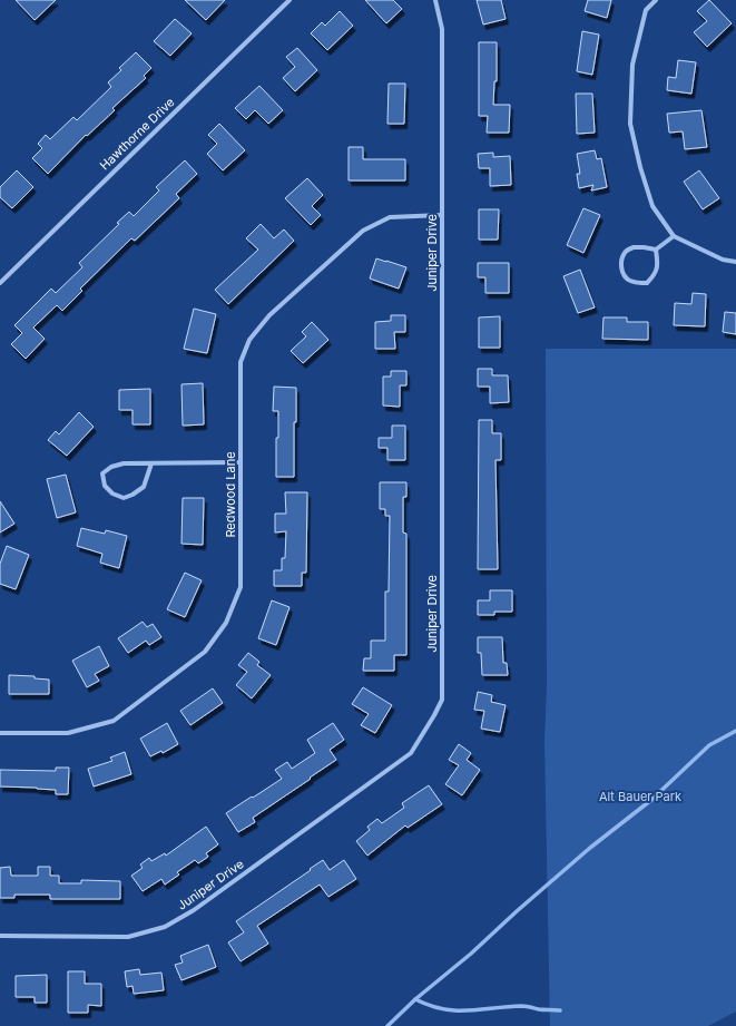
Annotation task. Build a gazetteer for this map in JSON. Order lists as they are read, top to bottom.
{
  "streets": {
    "street": ["Hawthorne Drive", "Juniper Drive", "Redwood Lane"]
  },
  "crossings": [
    ["Juniper Drive", "Redwood Lane"]
  ],
  "parks": ["Alt Bauer Park"]
}
